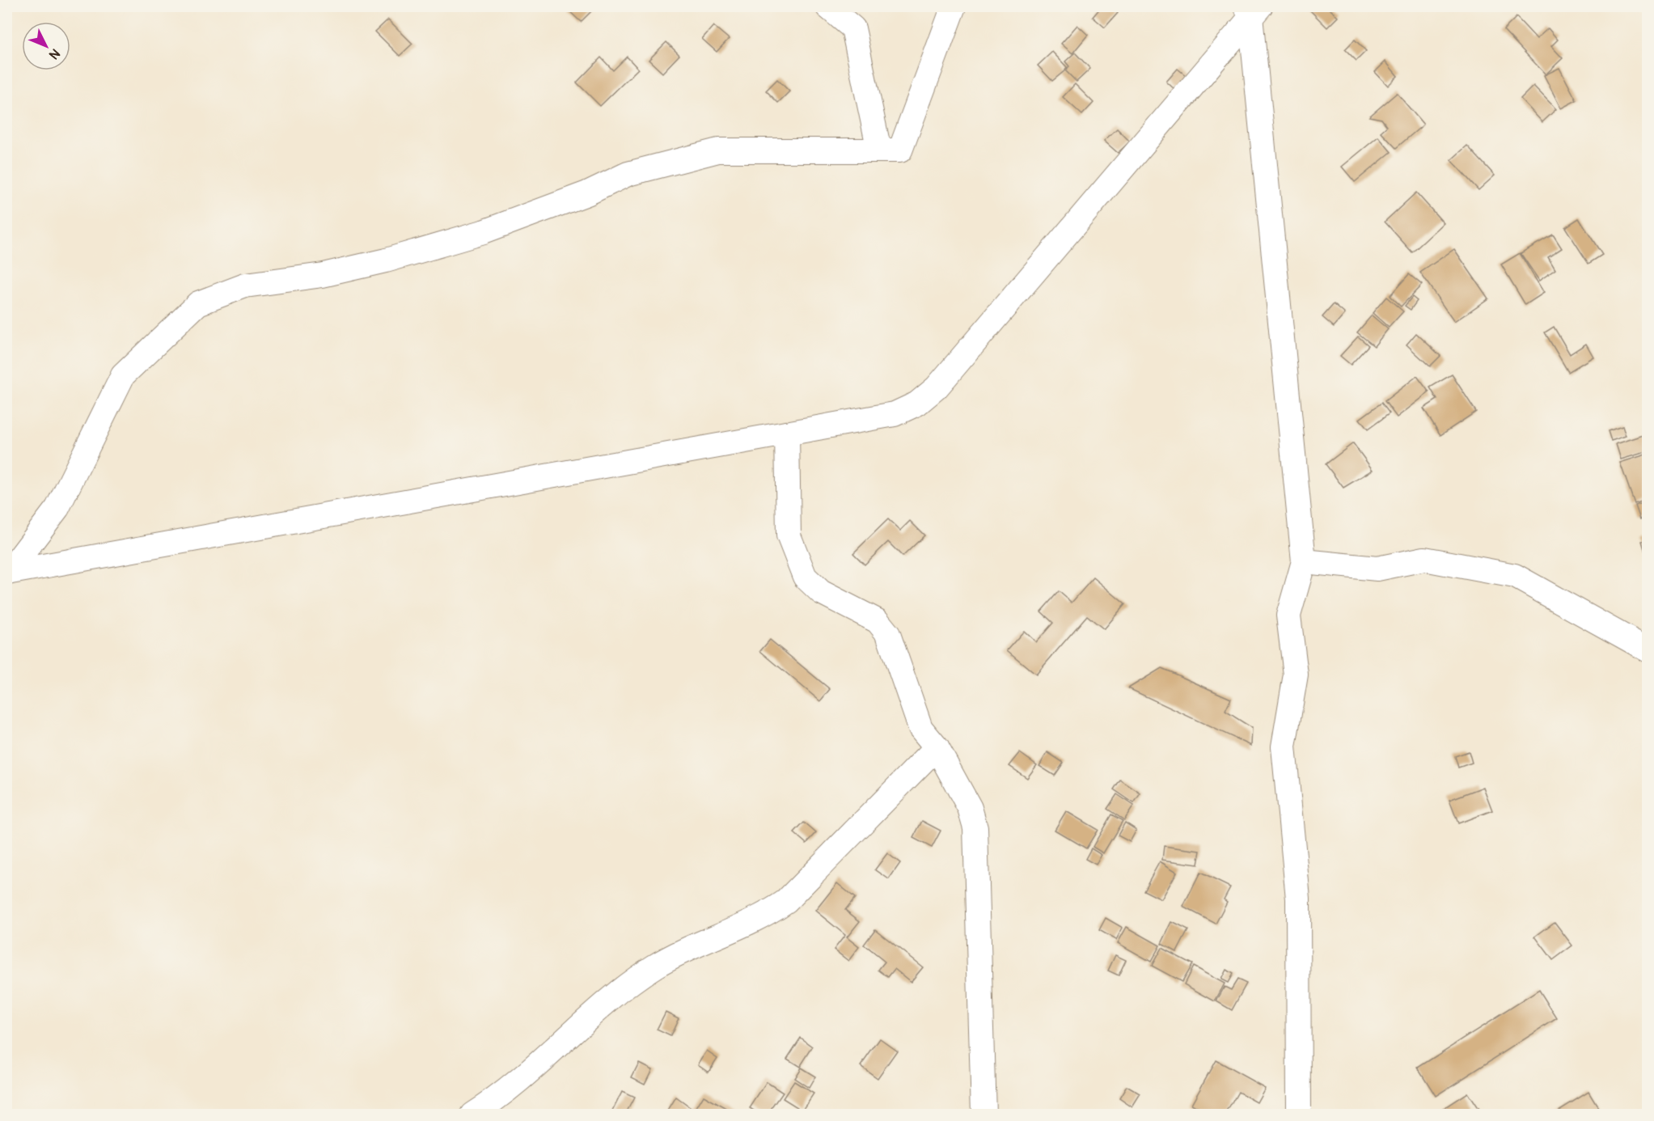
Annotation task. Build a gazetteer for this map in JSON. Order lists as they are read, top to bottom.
{
  "north": "bottom right"
}
